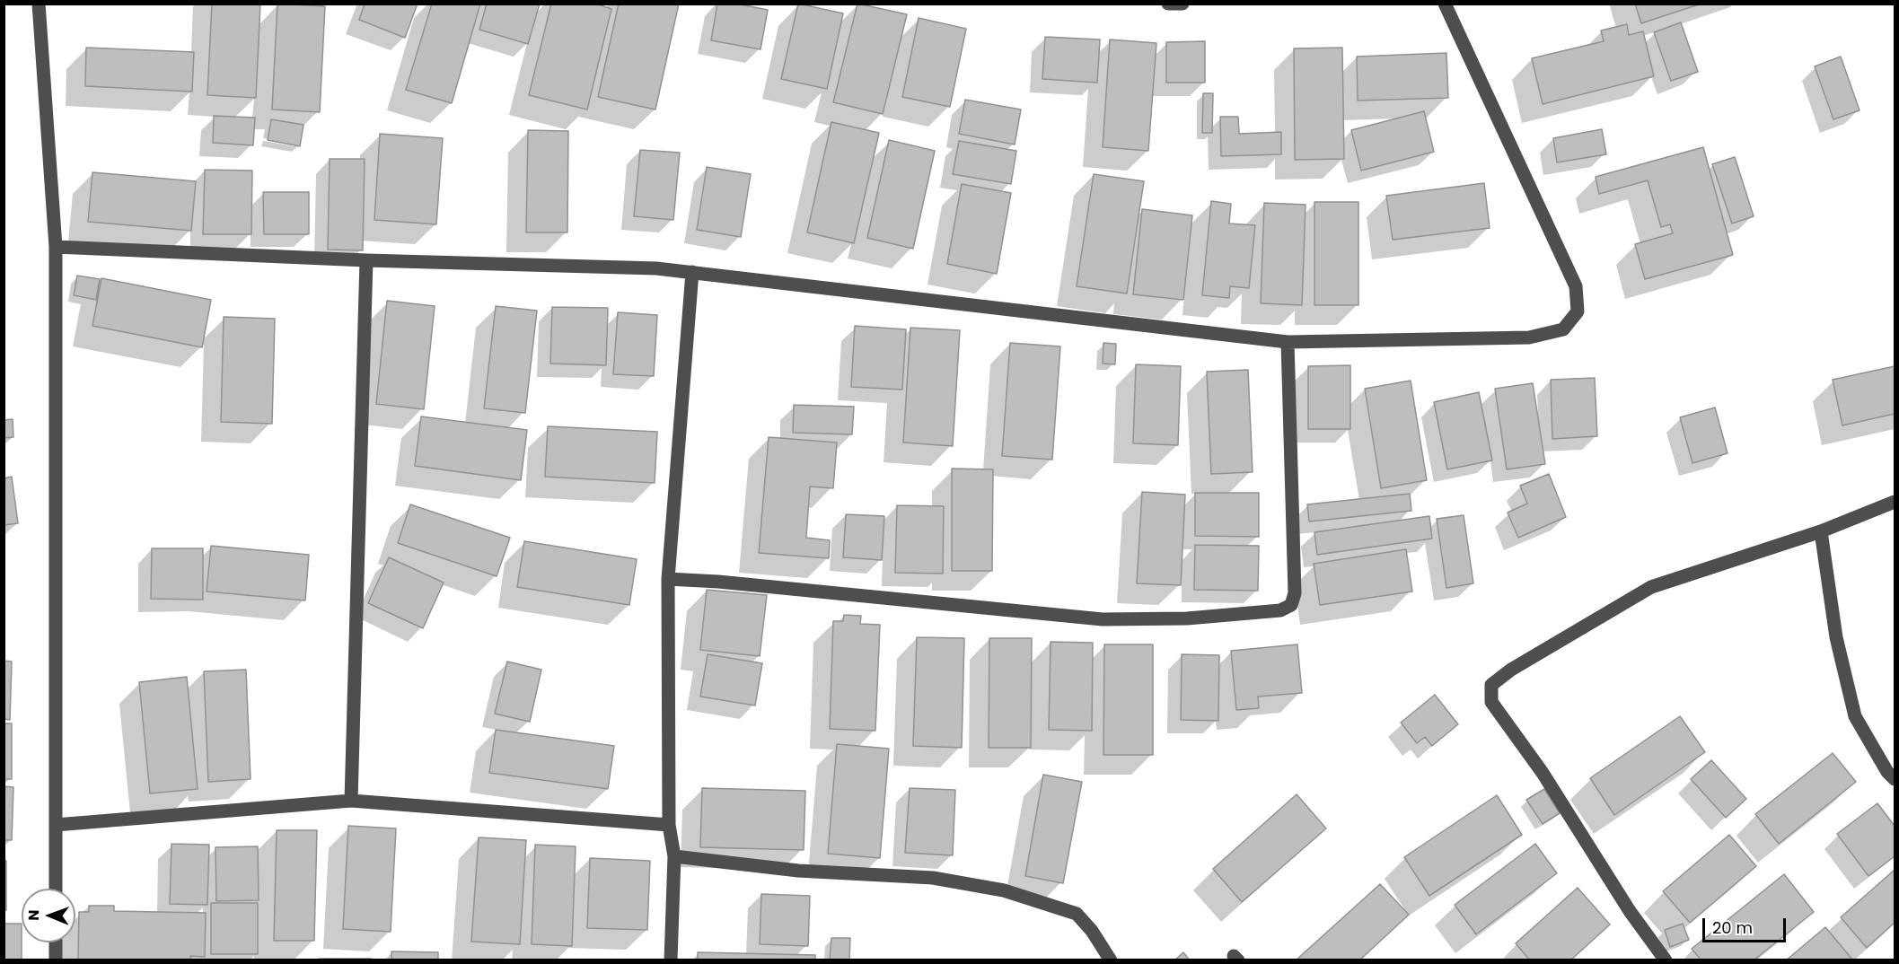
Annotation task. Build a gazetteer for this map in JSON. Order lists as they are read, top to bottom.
{
  "scale_bar": "20 m",
  "north": "left"
}
